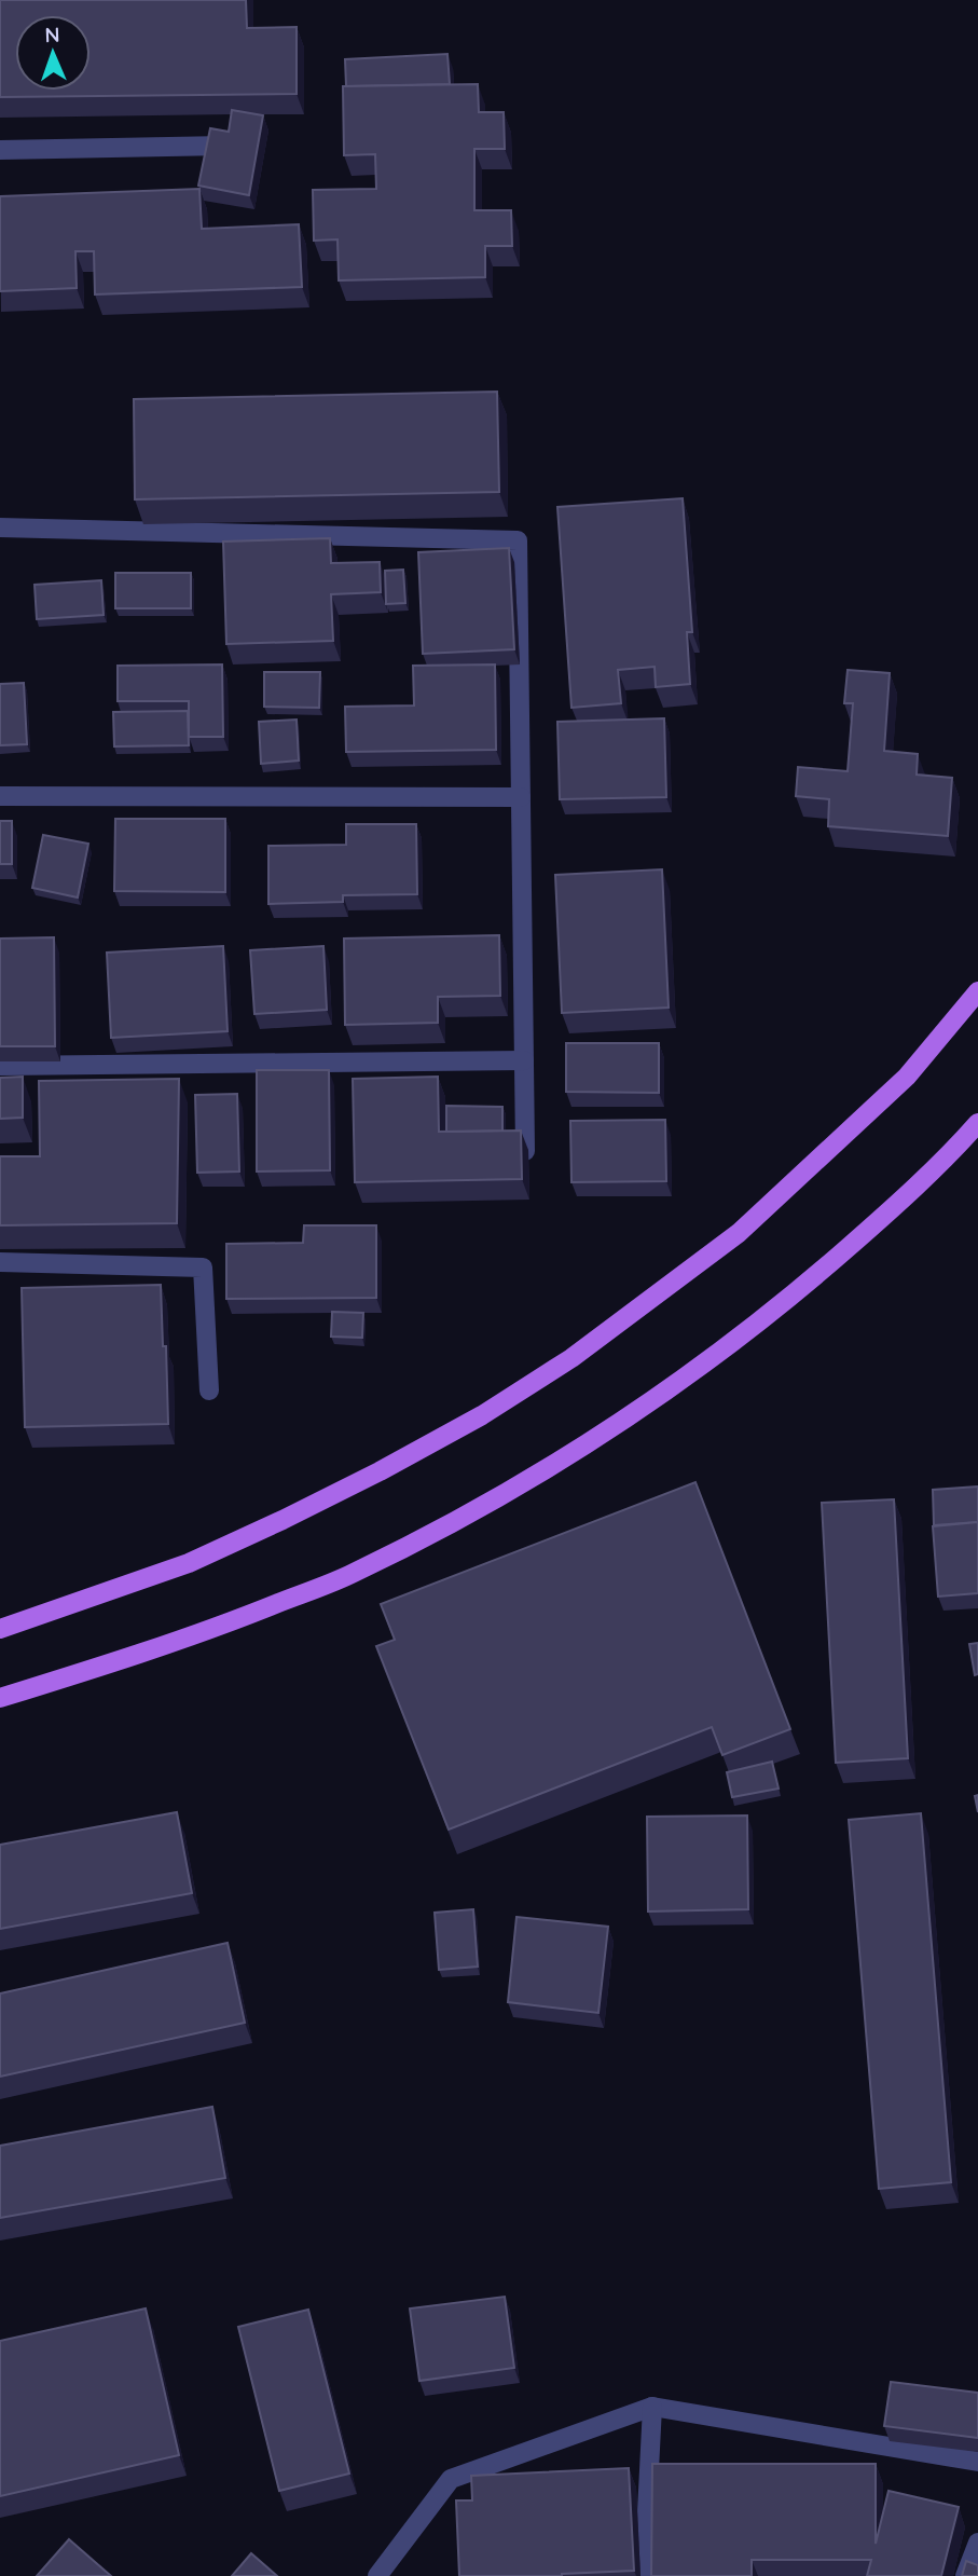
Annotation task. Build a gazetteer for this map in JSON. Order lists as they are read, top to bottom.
{
  "north": "top"
}
